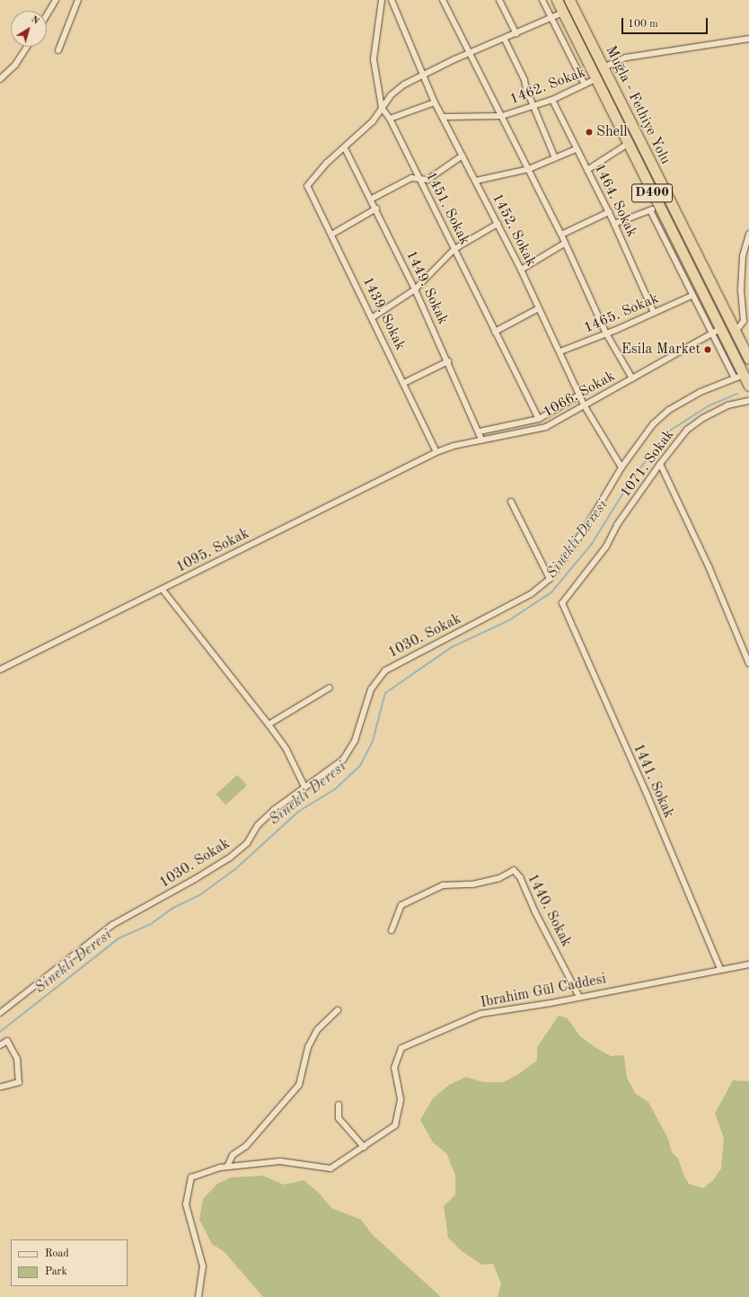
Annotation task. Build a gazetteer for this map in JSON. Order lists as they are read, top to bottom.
{
  "streets": {
    "highway": ["Muğla - Fethiye Yolu", "D400"],
    "street": [
      "1462. Sokak",
      "1464. Sokak",
      "1451. Sokak",
      "1452. Sokak",
      "1449. Sokak",
      "1439. Sokak",
      "1465. Sokak",
      "1066. Sokak",
      "1071. Sokak",
      "1095. Sokak",
      "1030. Sokak",
      "1441. Sokak",
      "1440. Sokak",
      "Ibrahim Gül Caddesi"
    ]
  },
  "crossings": [
    ["1462. Sokak", "Muğla - Fethiye Yolu"],
    ["1462. Sokak", "1464. Sokak"],
    ["1462. Sokak", "1452. Sokak"],
    ["Muğla - Fethiye Yolu", "1066. Sokak"],
    ["Muğla - Fethiye Yolu", "1030. Sokak"],
    ["1464. Sokak", "1465. Sokak"],
    ["1452. Sokak", "1465. Sokak"],
    ["1452. Sokak", "1066. Sokak"],
    ["1452. Sokak", "1030. Sokak"],
    ["1449. Sokak", "1439. Sokak"],
    ["1449. Sokak", "1066. Sokak"],
    ["1439. Sokak", "1066. Sokak"],
    ["1439. Sokak", "1095. Sokak"],
    ["1066. Sokak", "1095. Sokak"],
    ["1071. Sokak", "1441. Sokak"],
    ["1441. Sokak", "Ibrahim Gül Caddesi"],
    ["1440. Sokak", "Ibrahim Gül Caddesi"]
  ],
  "water": ["Sinekli Deresi"],
  "places": ["Shell", "Esila Market"],
  "legend": ["Road", "Park"],
  "scale_bar": "100 m",
  "north": "top right"
}
